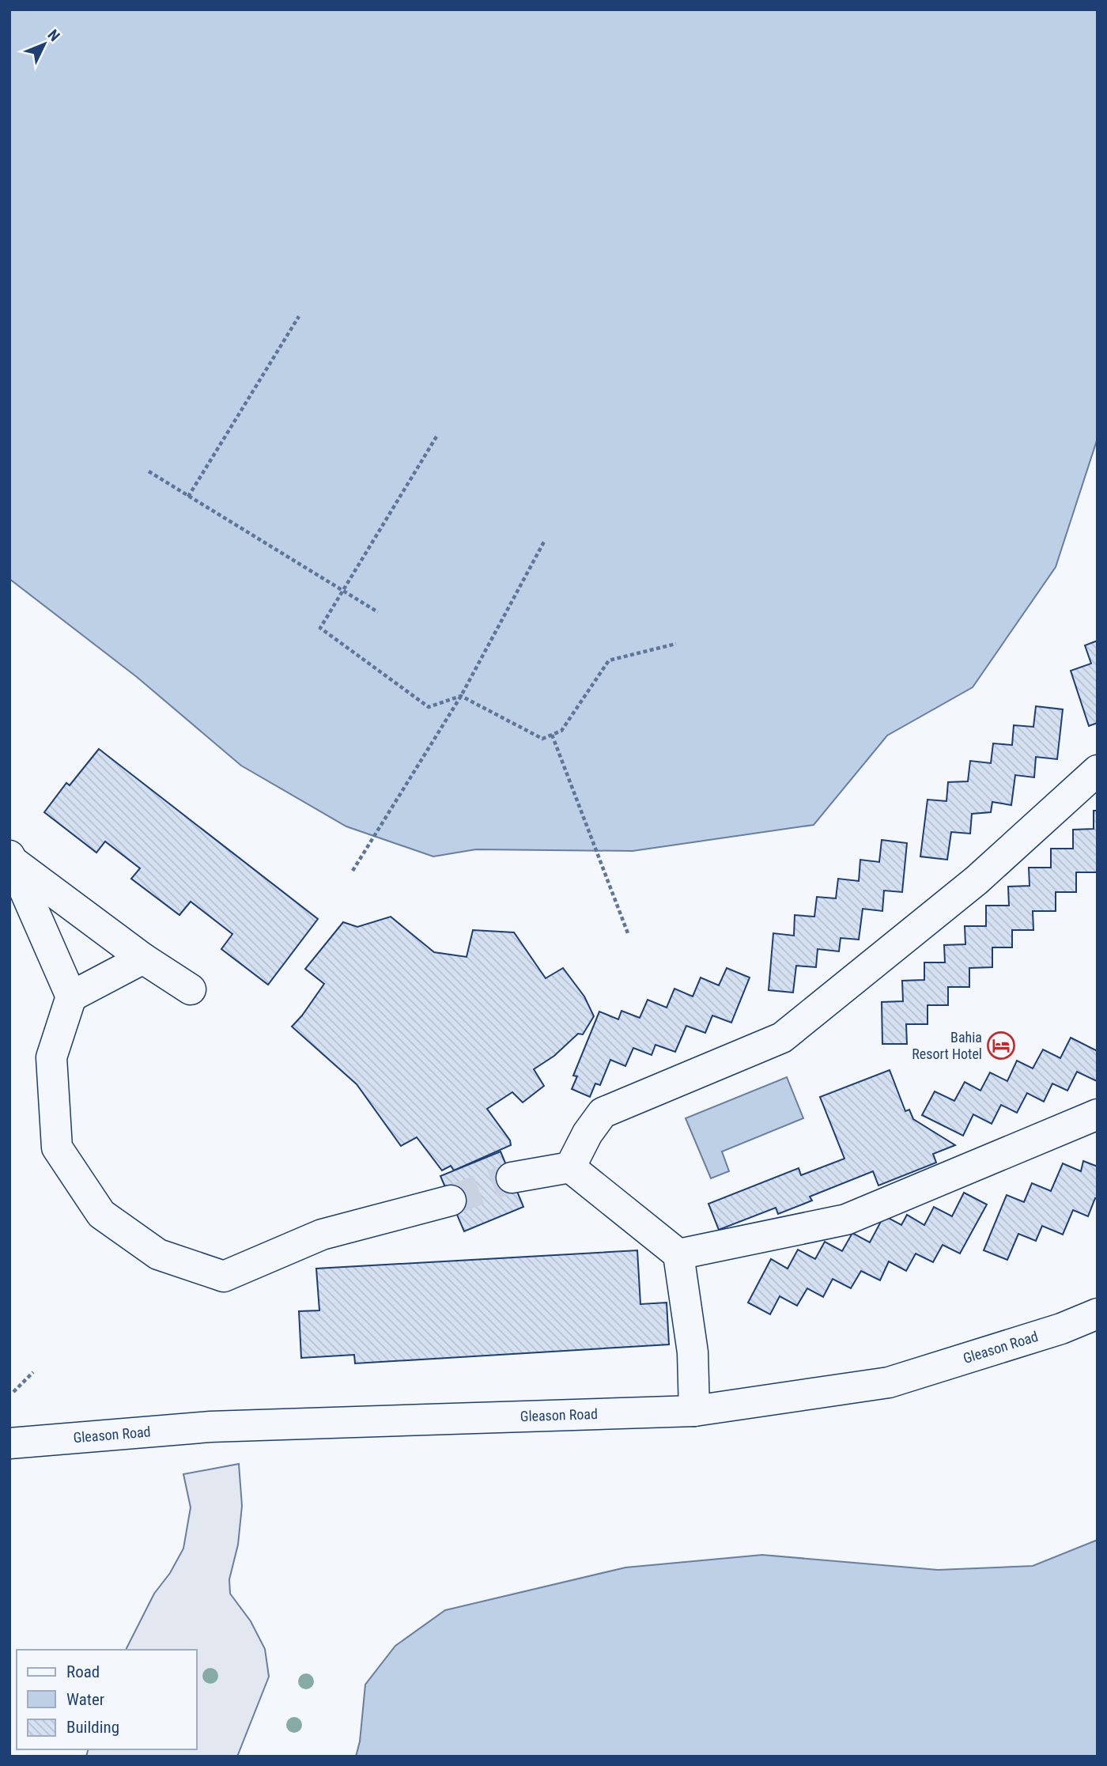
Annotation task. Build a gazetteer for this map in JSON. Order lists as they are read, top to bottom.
{
  "streets": {
    "street": ["Gleason Road"]
  },
  "places": {
    "hotel": ["Bahia Resort Hotel"]
  },
  "legend": ["Road", "Water", "Building"],
  "north": "top right"
}
